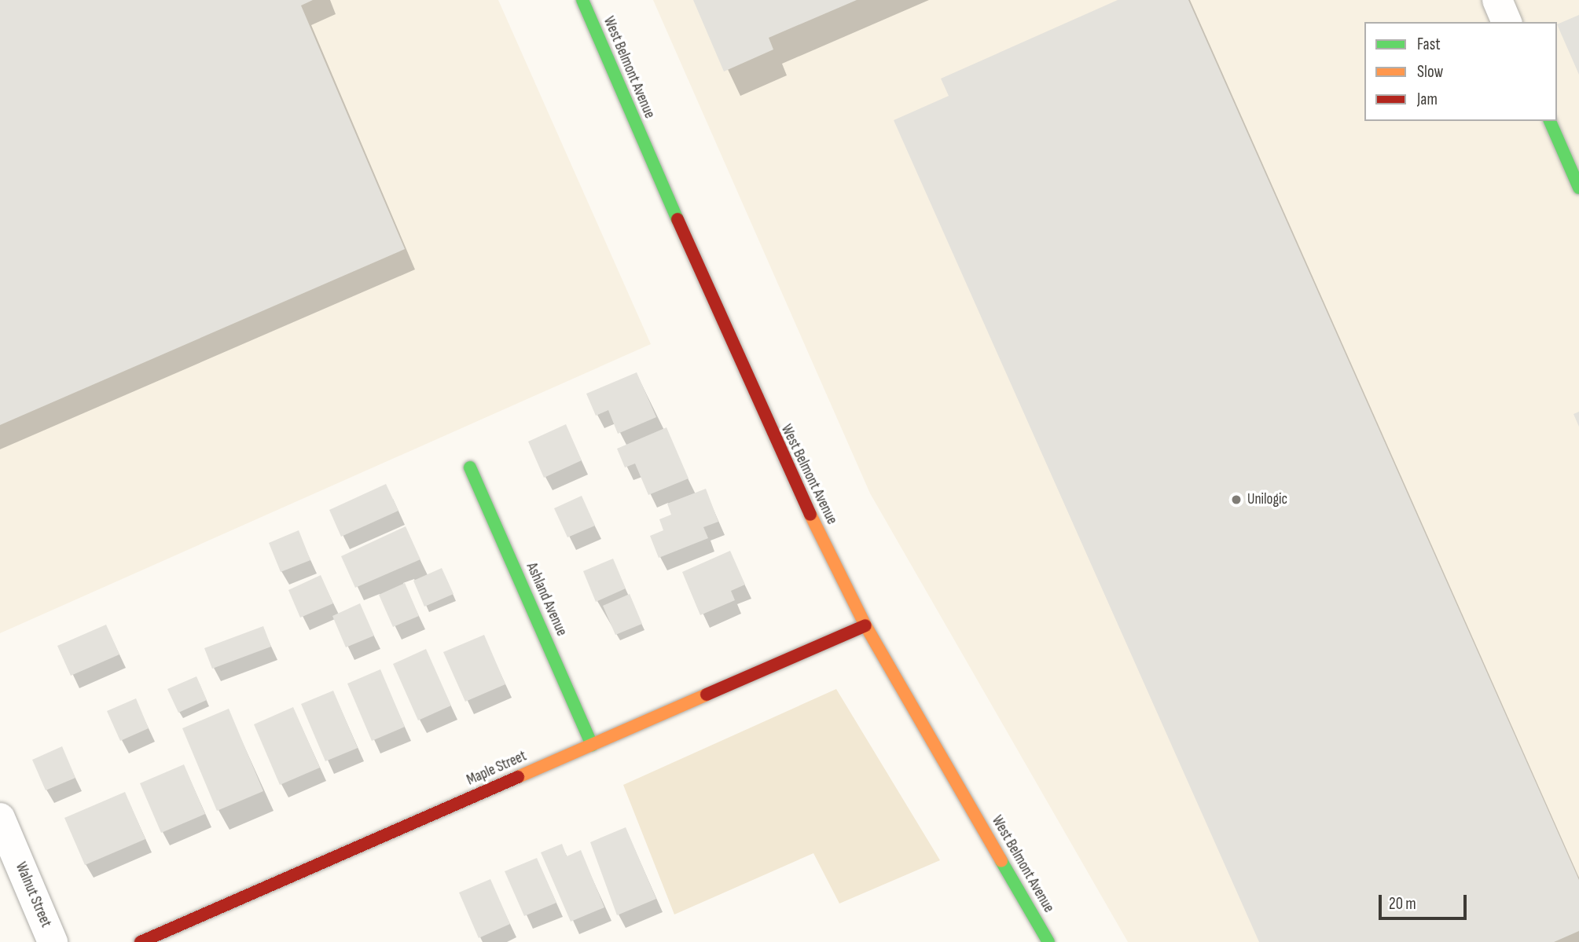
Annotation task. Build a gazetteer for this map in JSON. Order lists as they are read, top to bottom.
{
  "streets": {
    "street": [
      "West Belmont Avenue",
      "Ashland Avenue",
      "Maple Street",
      "Walnut Street"
    ]
  },
  "crossings": [
    ["West Belmont Avenue", "Maple Street"],
    ["Ashland Avenue", "Maple Street"]
  ],
  "places": ["Unilogic"],
  "legend": ["Fast", "Slow", "Jam"],
  "scale_bar": "20 m"
}
